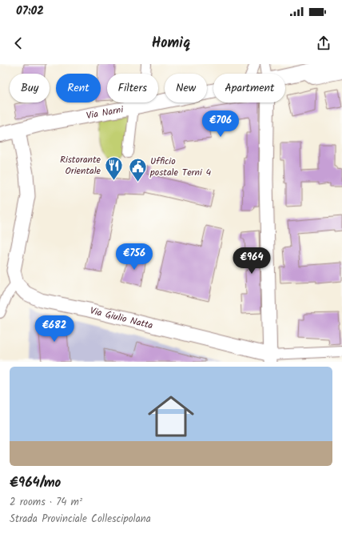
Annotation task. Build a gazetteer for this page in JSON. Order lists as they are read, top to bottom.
{
  "streets": {
    "main road": ["Via Narni"],
    "street": ["Via Giulio Natta"]
  },
  "places": {
    "restaurant": ["Ristorante Orientale"],
    "public building": ["Ufficio postale Terni 4"]
  },
  "page": {
    "status": "07:02",
    "header": "Homiq",
    "chip": [
      "Buy",
      "Rent",
      "Filters",
      "New",
      "Apartment"
    ],
    "price": [
      "€706",
      "€756",
      "€964",
      "€682"
    ],
    "list": [
      {
        "name": "€964/mo",
        "note": "2 rooms · 74 m² · Strada Provinciale Collescipolana"
      }
    ]
  }
}
